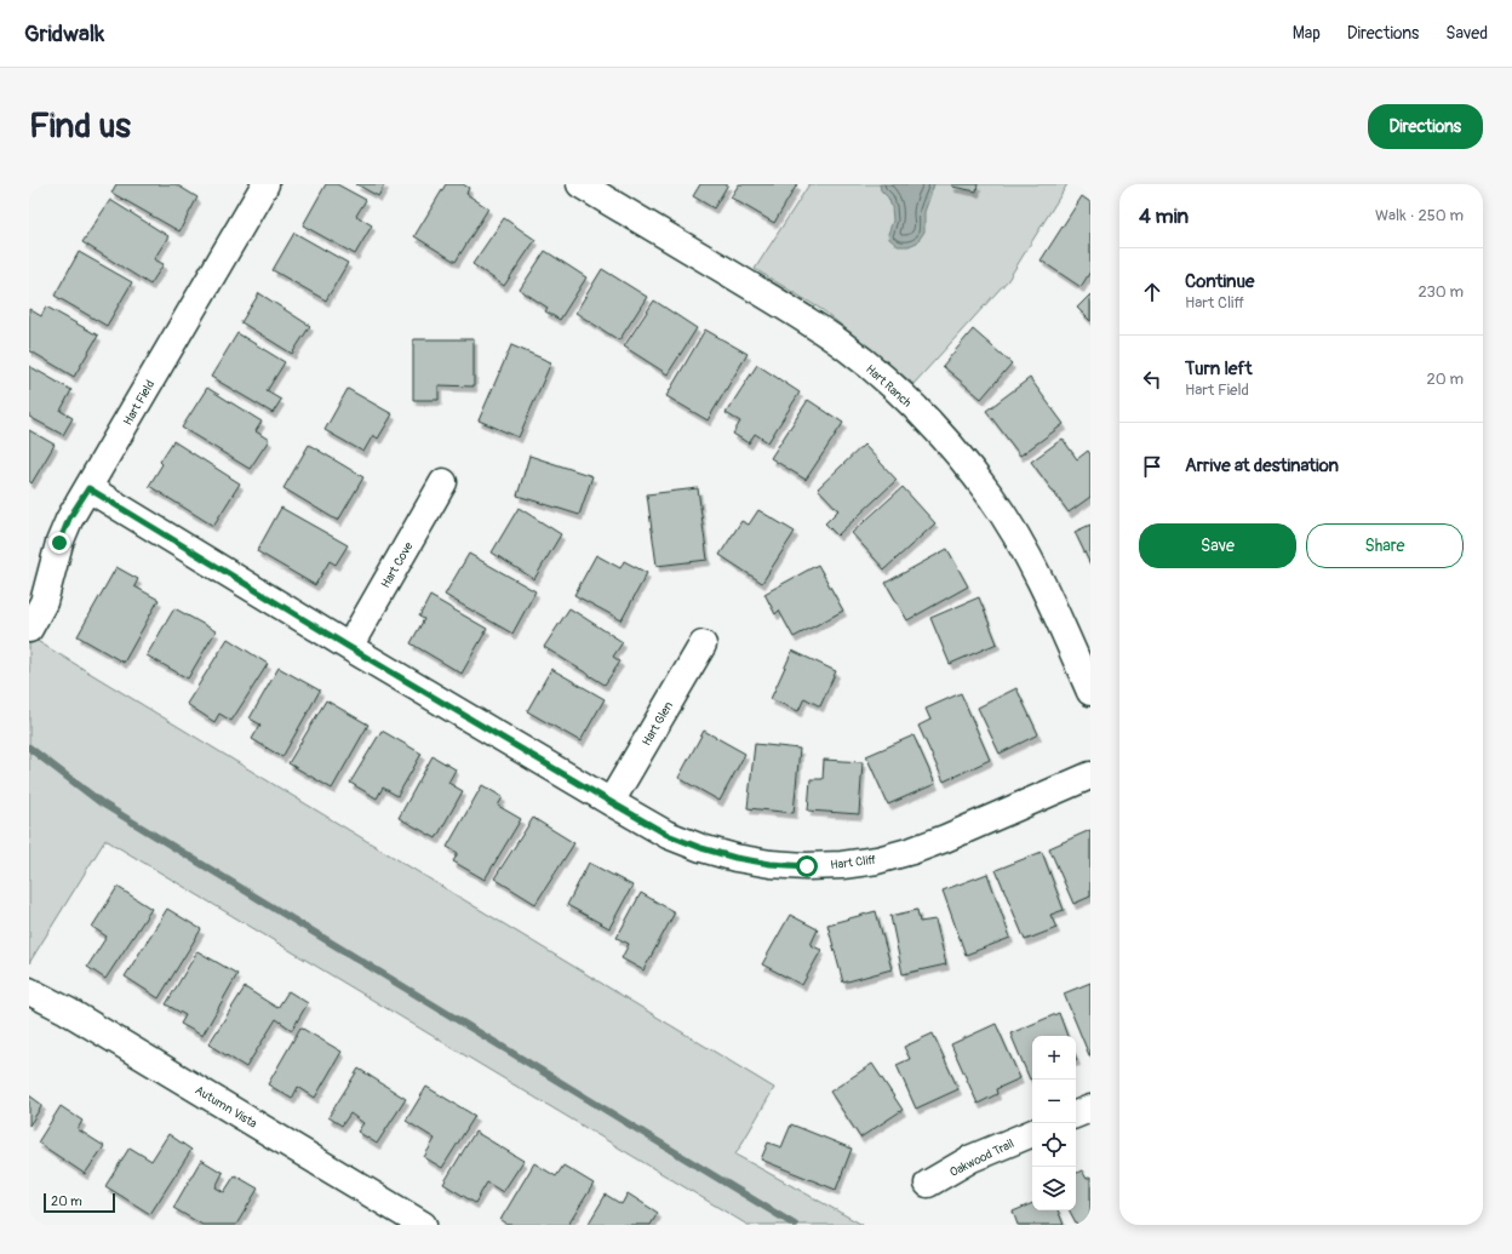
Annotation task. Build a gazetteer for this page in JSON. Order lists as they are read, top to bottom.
{
  "streets": {
    "street": [
      "Hart Ranch",
      "Hart Field",
      "Hart Cove",
      "Hart Glen",
      "Hart Cliff",
      "Autumn Vista",
      "Oakwood Trail"
    ]
  },
  "crossings": [
    ["Hart Field", "Hart Cliff"],
    ["Hart Cove", "Hart Cliff"],
    ["Hart Glen", "Hart Cliff"]
  ],
  "scale_bar": "20 m",
  "page": {
    "header": "Gridwalk",
    "nav": ["Map", "Directions", "Saved"],
    "buttons": [
      "Directions",
      ["Save", "Share"]
    ],
    "title": "Find us",
    "heading": ["4 min", "Walk · 250 m"],
    "list": [
      ["Continue", "Hart Cliff", "230 m"],
      ["Turn left", "Hart Field", "20 m"],
      "Arrive at destination"
    ],
    "map_buttons": ["+", "−"],
    "scale": "20 m"
  }
}
